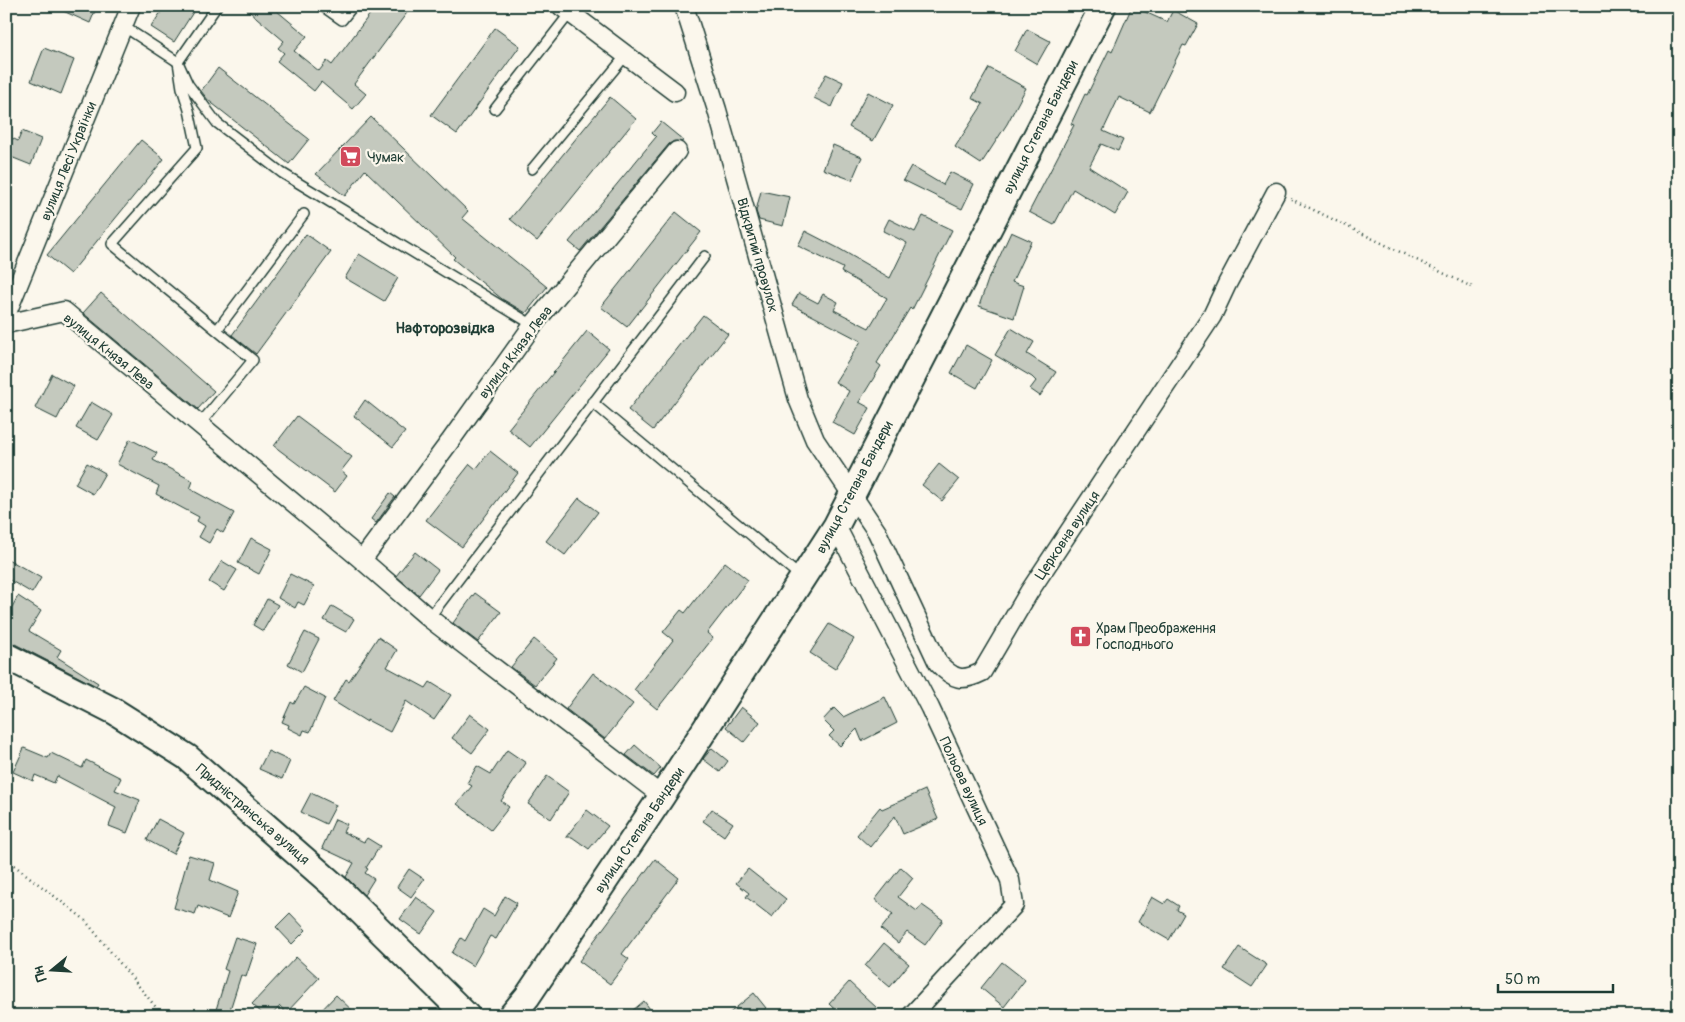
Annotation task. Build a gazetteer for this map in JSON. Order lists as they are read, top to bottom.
{
  "streets": {
    "street": [
      "вулиця Степана Бандери",
      "вулиця Лесі Українки",
      "Відкритий провулок",
      "вулиця Князя Лева",
      "Церковна вулиця",
      "Польова вулиця",
      "Придністрянська вулиця"
    ]
  },
  "crossings": [
    ["вулиця Степана Бандери", "Відкритий провулок"],
    ["вулиця Степана Бандери", "вулиця Князя Лева"],
    ["вулиця Степана Бандери", "Церковна вулиця"],
    ["вулиця Степана Бандери", "Польова вулиця"],
    ["Відкритий провулок", "Церковна вулиця"]
  ],
  "districts": ["Нафторозвідка"],
  "places": {
    "supermarket": ["Чумак"],
    "church": ["Храм Преображення Господнього"]
  },
  "scale_bar": "50 m",
  "north": "left"
}
